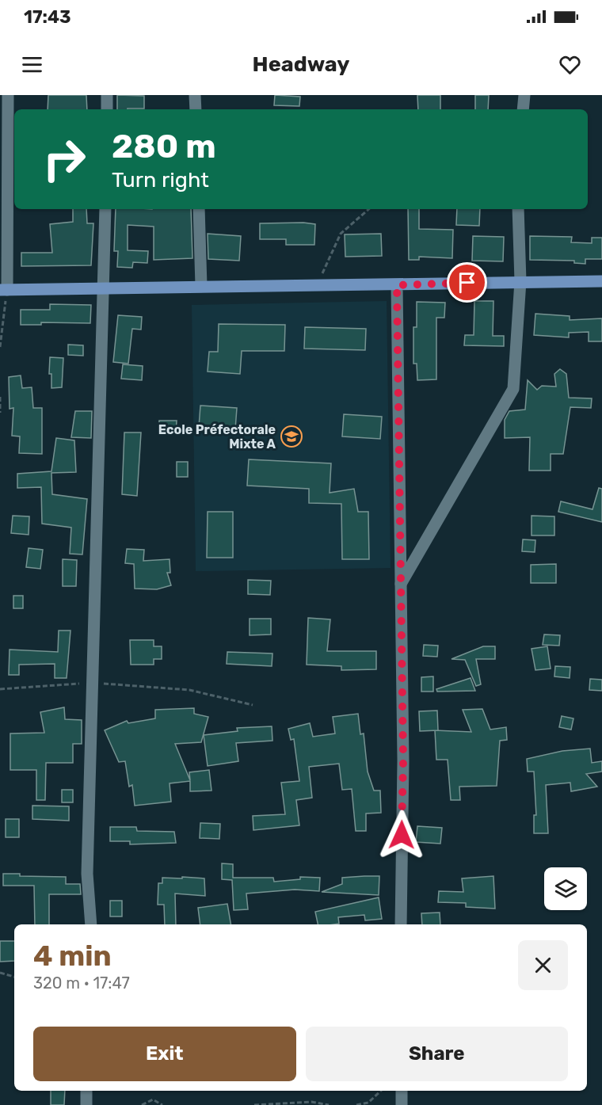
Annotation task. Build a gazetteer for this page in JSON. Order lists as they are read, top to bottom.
{
  "places": {
    "school or university": ["Ecole Préfectorale Mixte A"]
  },
  "page": {
    "status": "17:43",
    "header": "Headway",
    "turn": ["280 m", "Turn right"],
    "heading": ["4 min", "320 m · 17:47"],
    "buttons": ["Exit", "Share"]
  }
}
